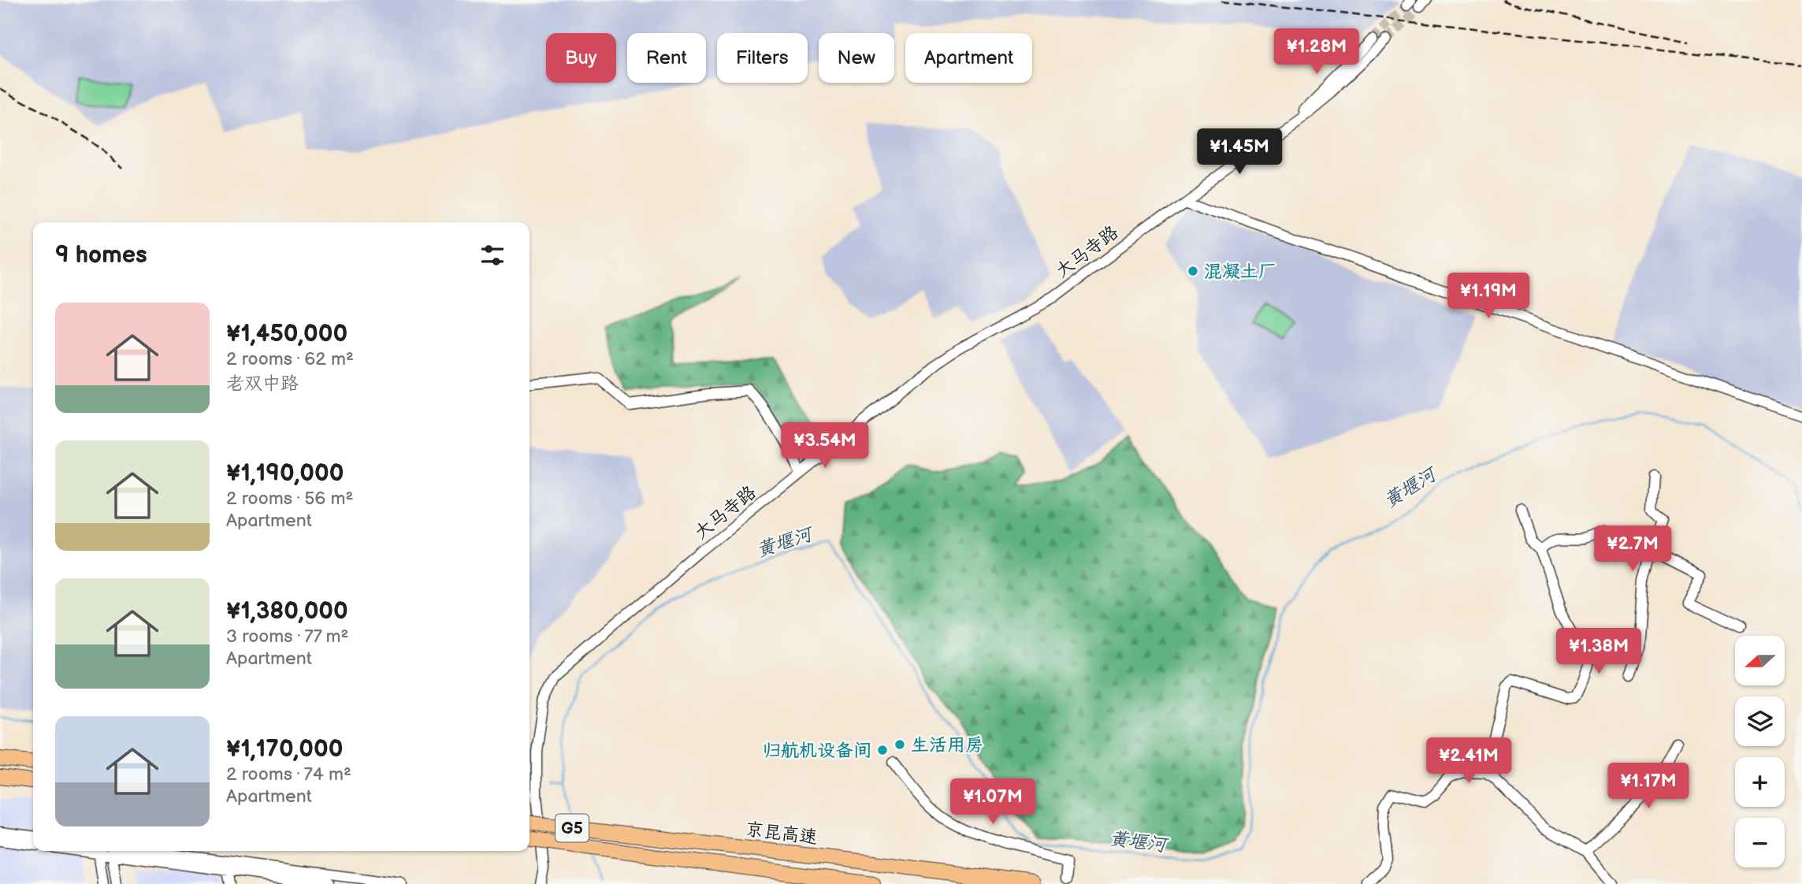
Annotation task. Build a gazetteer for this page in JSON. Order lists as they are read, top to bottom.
{
  "streets": {
    "highway": ["G5", "京昆高速"],
    "street": ["大马寺路"]
  },
  "water": ["黄堰河"],
  "places": ["混凝土厂", "生活用房", "归航机设备间"],
  "north": "left",
  "page": {
    "price": [
      "¥1.28M",
      "¥1.45M",
      "¥1.19M",
      "¥3.54M",
      "¥2.7M",
      "¥1.38M",
      "¥2.41M",
      "¥1.17M",
      "¥1.07M"
    ],
    "chip": [
      "Buy",
      "Rent",
      "Filters",
      "New",
      "Apartment"
    ],
    "heading": "9 homes",
    "list": [
      {
        "name": "¥1,450,000",
        "note": "2 rooms · 62 m² · 老双中路"
      },
      {
        "name": "¥1,190,000",
        "note": "2 rooms · 56 m² · Apartment"
      },
      {
        "name": "¥1,380,000",
        "note": "3 rooms · 77 m² · Apartment"
      },
      {
        "name": "¥1,170,000",
        "note": "2 rooms · 74 m² · Apartment"
      }
    ],
    "map_buttons": ["+", "−"]
  }
}
